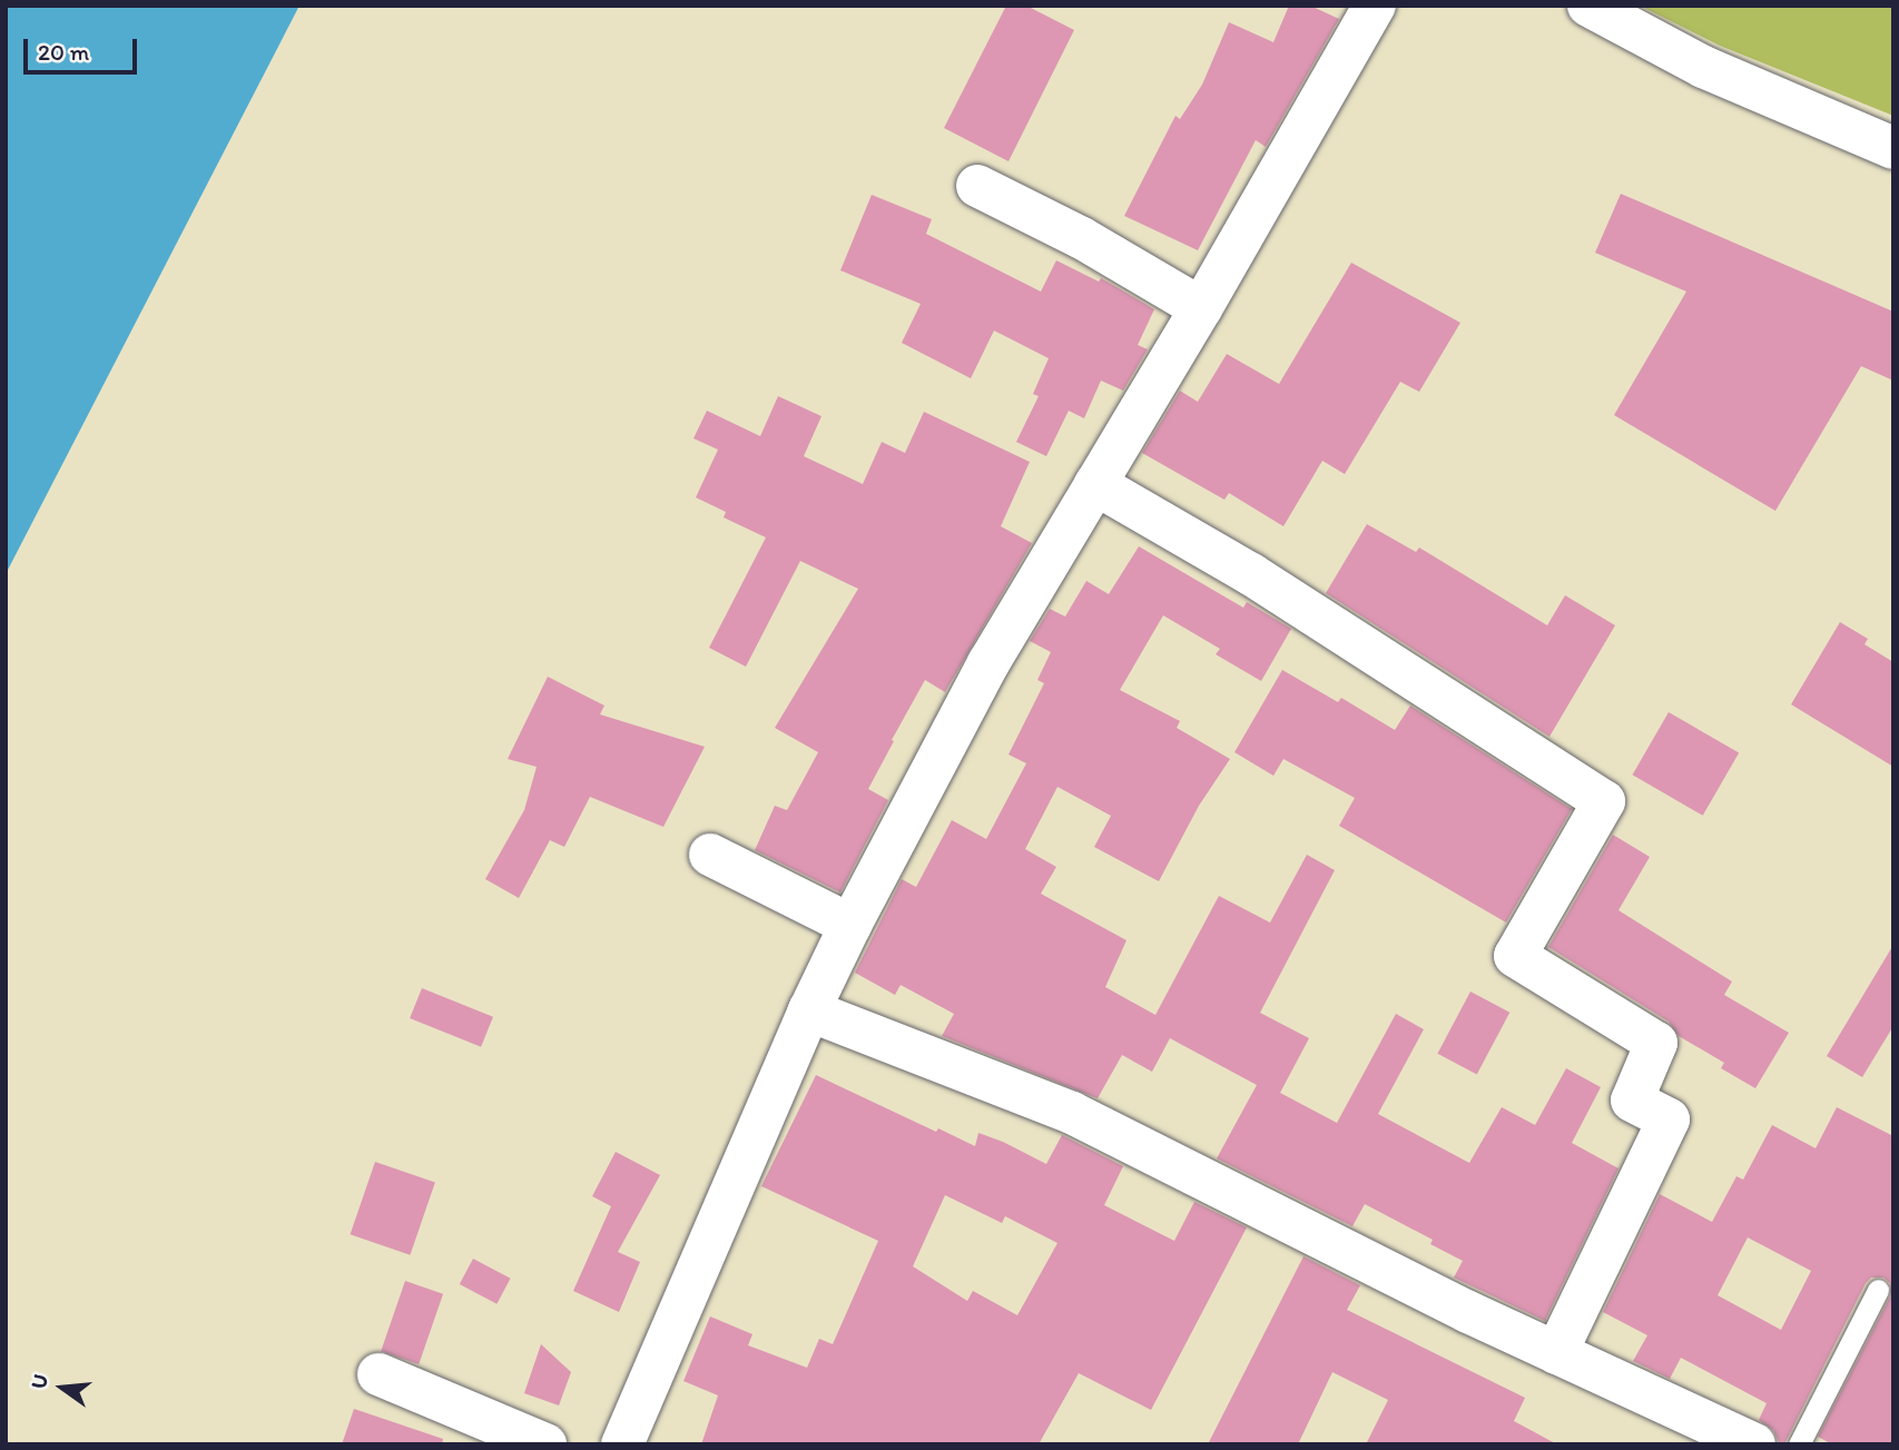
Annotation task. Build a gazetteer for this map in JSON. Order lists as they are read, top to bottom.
{
  "scale_bar": "20 m",
  "north": "left"
}
